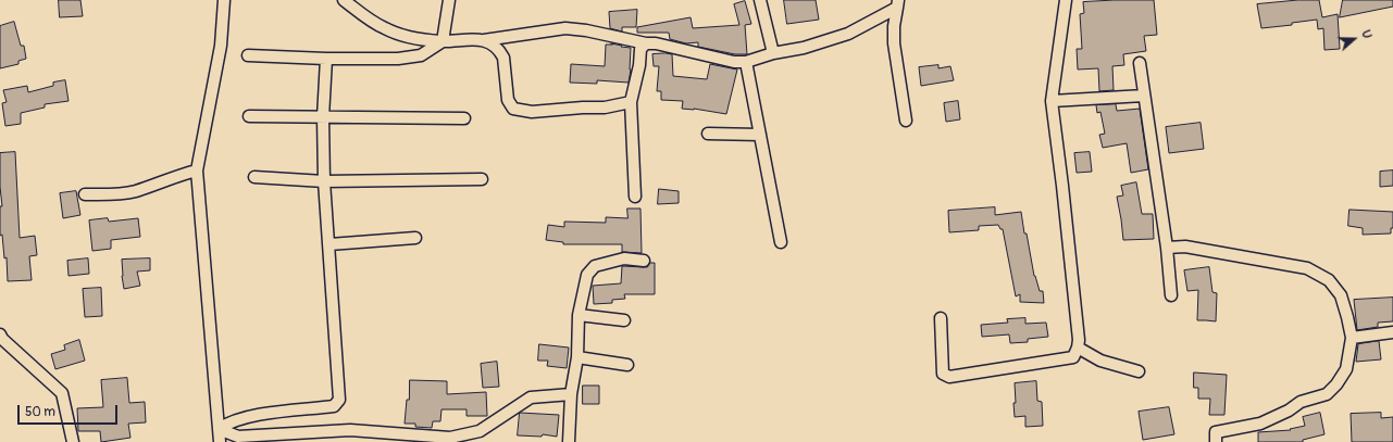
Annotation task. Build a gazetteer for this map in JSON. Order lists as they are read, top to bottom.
{
  "scale_bar": "50 m",
  "north": "right"
}
